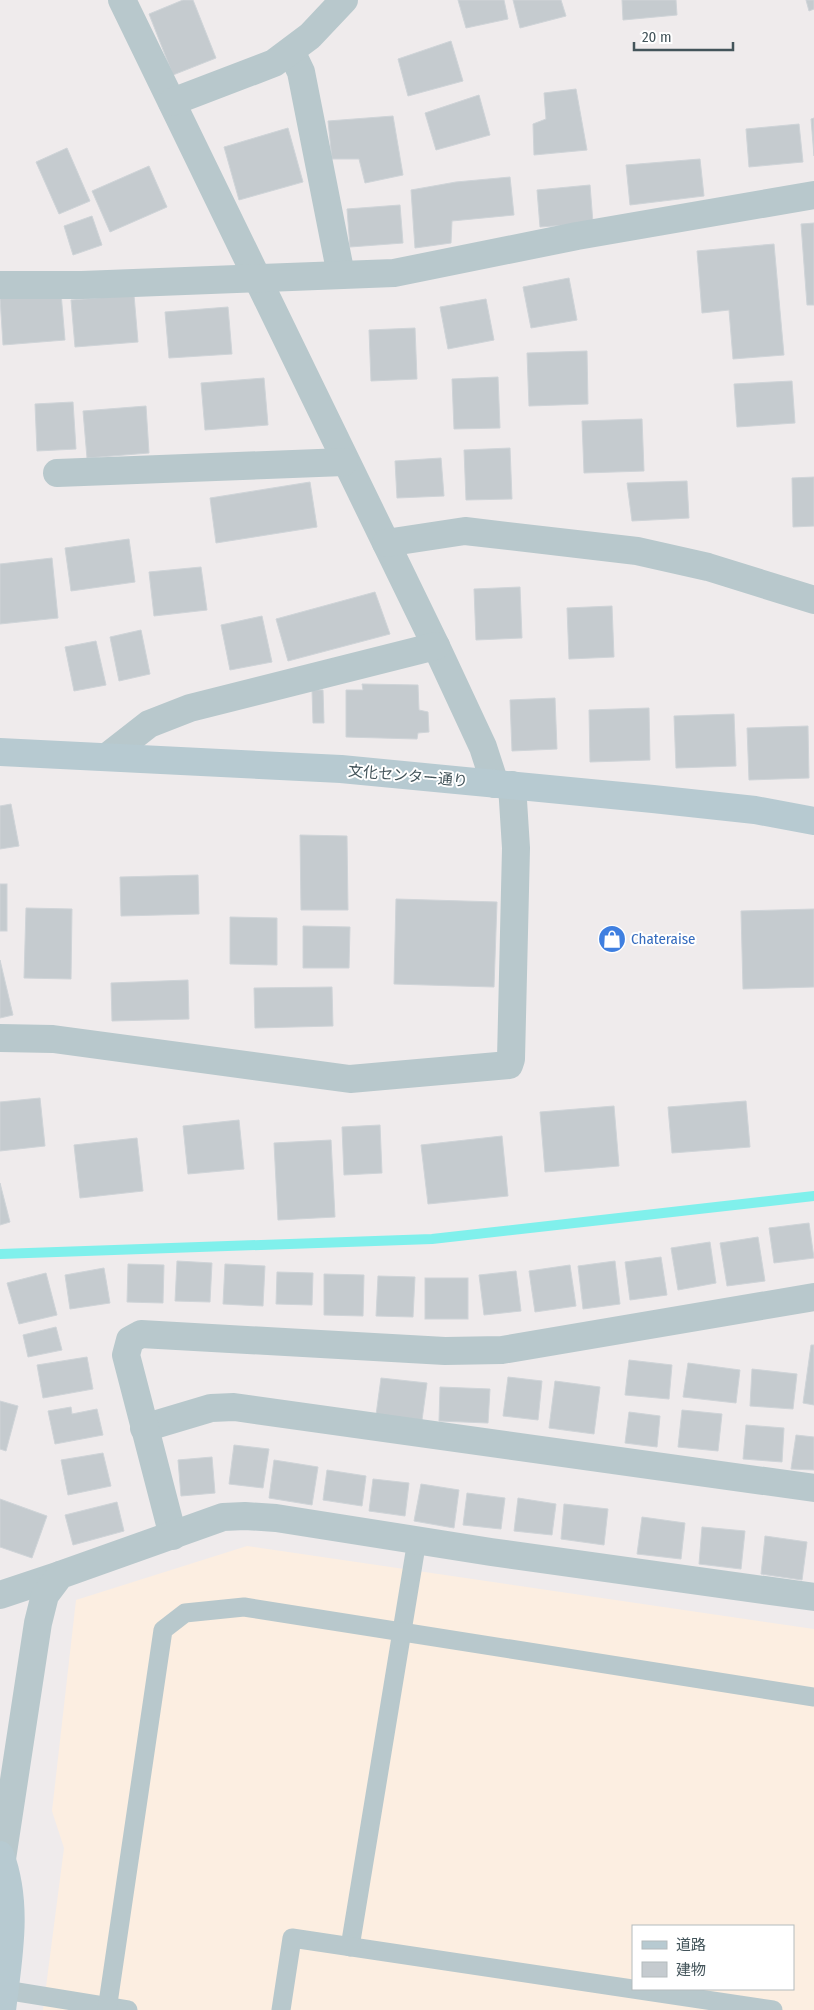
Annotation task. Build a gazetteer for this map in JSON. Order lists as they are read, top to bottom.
{
  "streets": {
    "street": ["文化センター通り"]
  },
  "places": {
    "shop": ["Chateraise"]
  },
  "legend": ["道路", "建物"],
  "scale_bar": "20 m"
}
